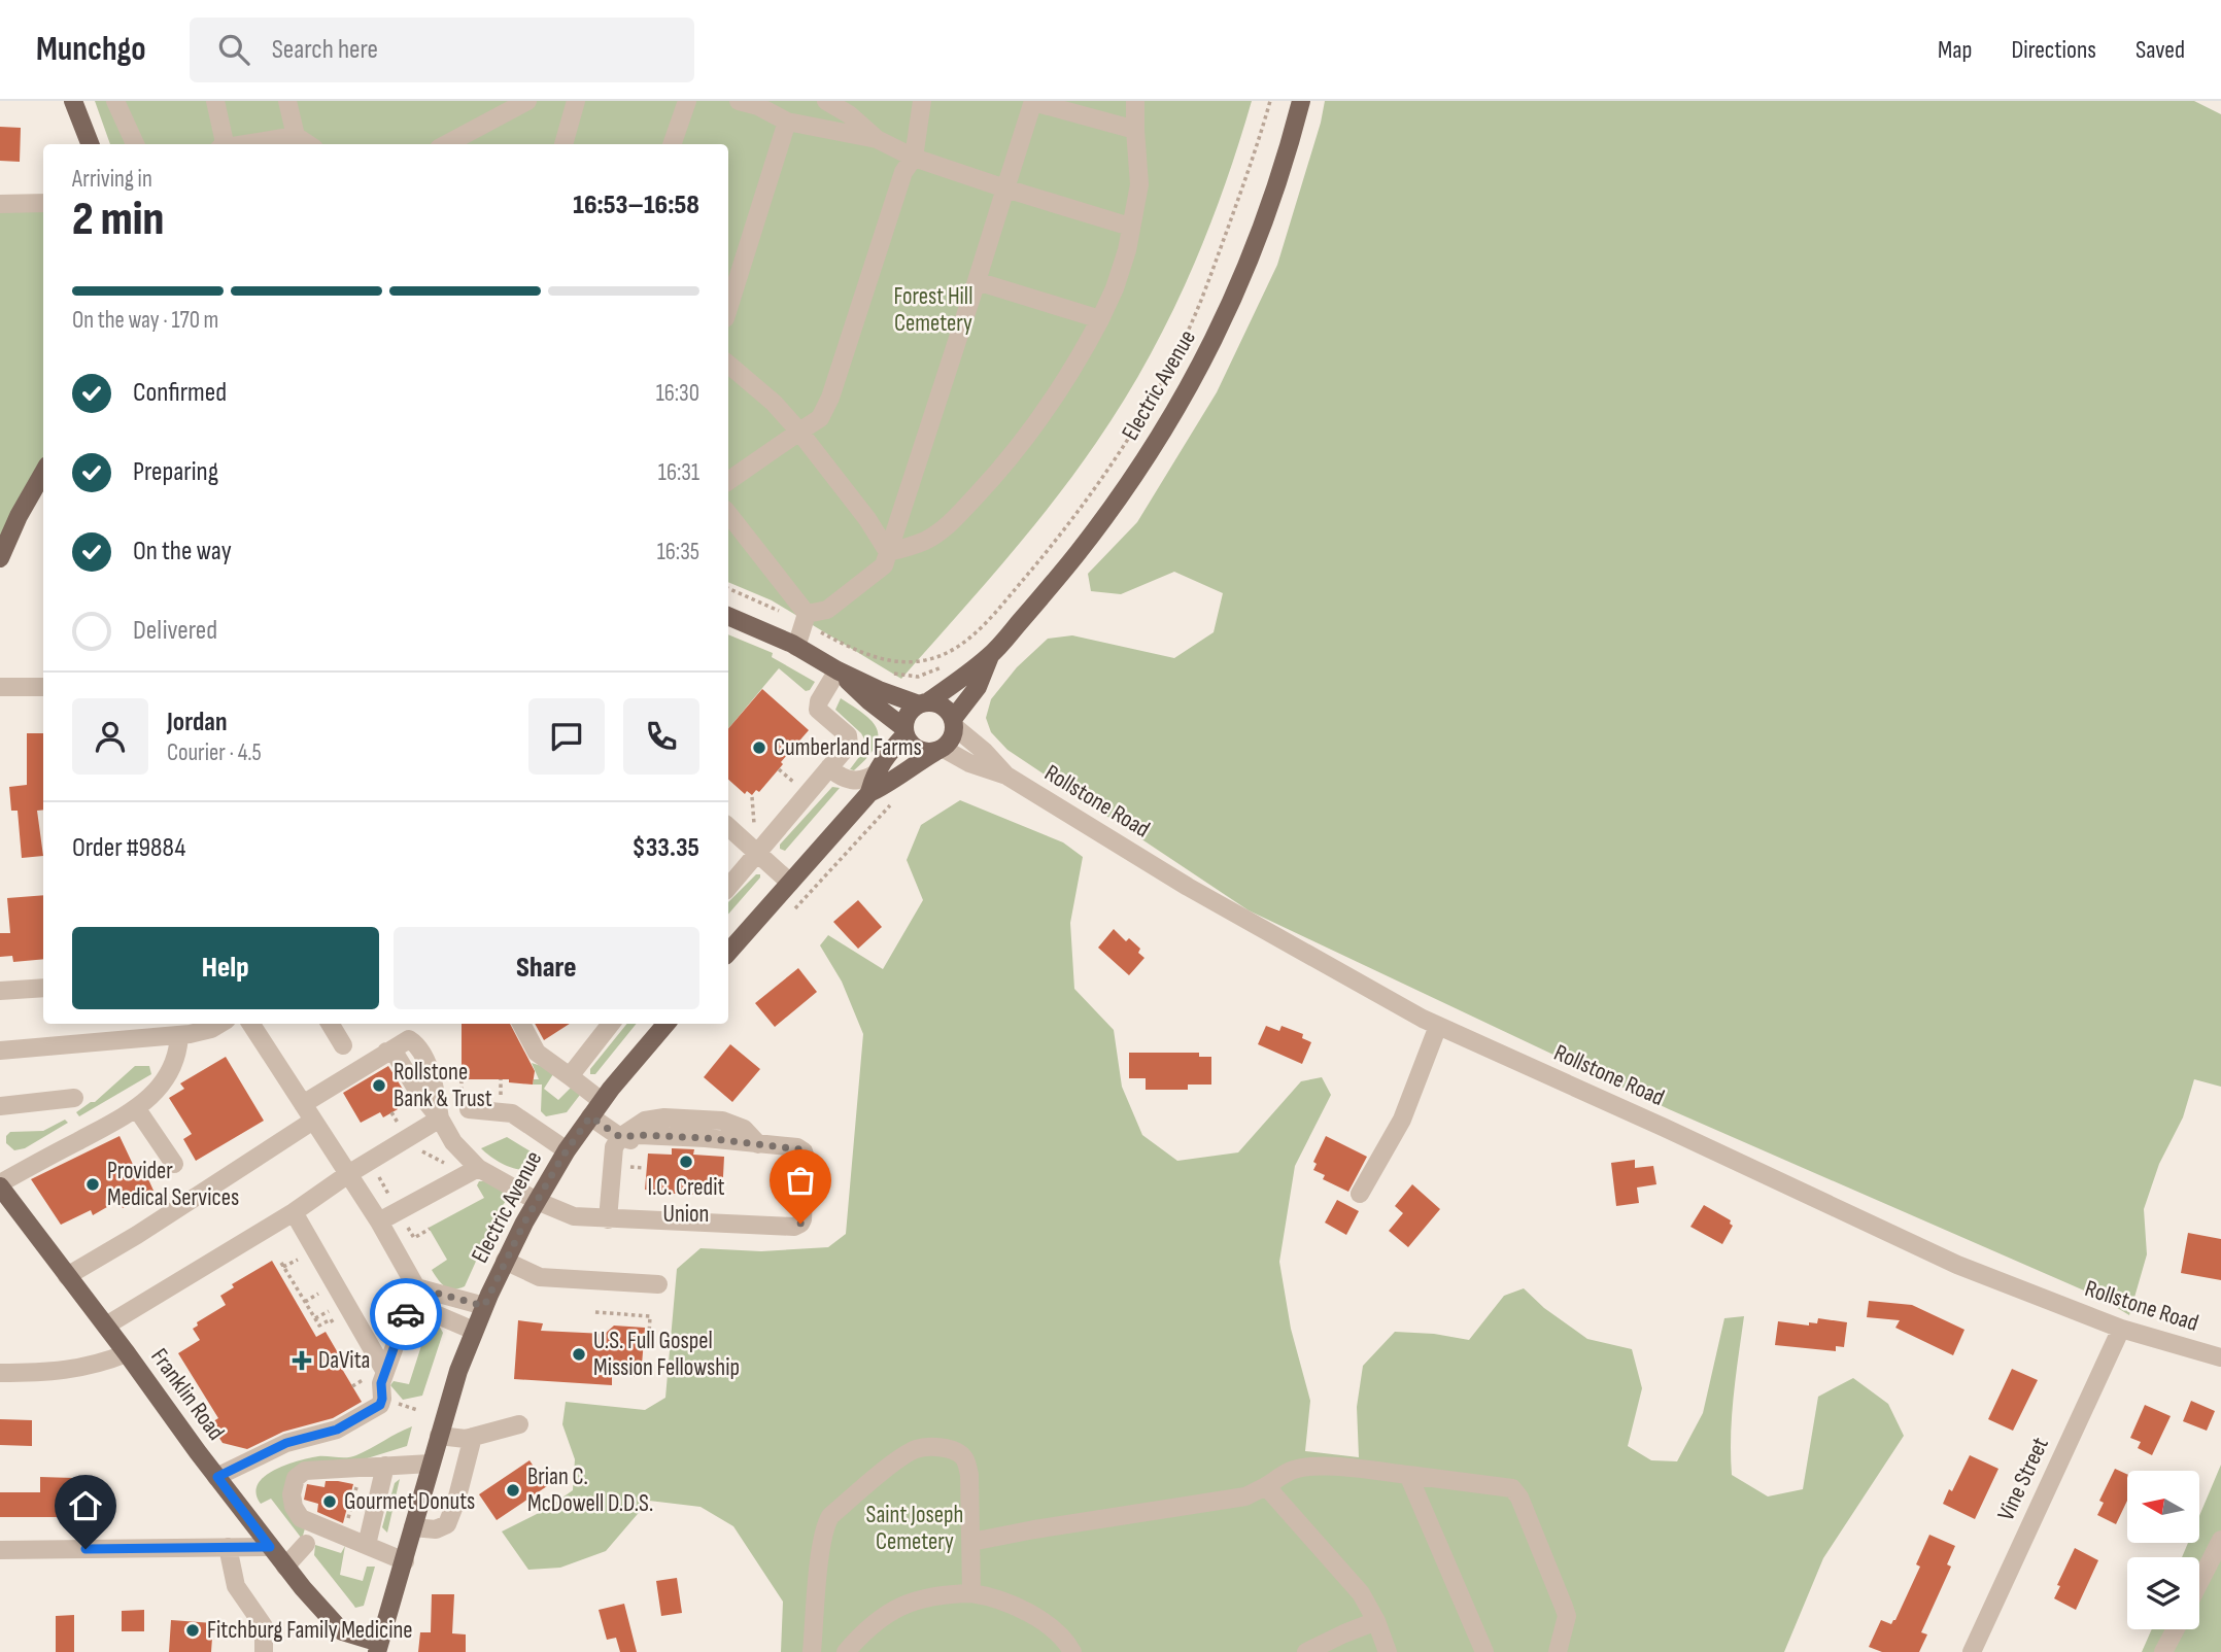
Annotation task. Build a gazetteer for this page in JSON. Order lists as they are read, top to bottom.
{
  "streets": {
    "main road": ["Electric Avenue", "Franklin Road"],
    "street": ["Rollstone Road", "Vine Street"]
  },
  "crossings": [
    ["Electric Avenue", "Rollstone Road"],
    ["Electric Avenue", "Franklin Road"],
    ["Rollstone Road", "Vine Street"]
  ],
  "parks": ["Forest Hill Cemetery", "Saint Joseph Cemetery"],
  "places": {
    "other": [
      "Cumberland Farms",
      "Rollstone Bank & Trust",
      "I.C. Credit Union",
      "Provider Medical Services",
      "U.S. Full Gospel Mission Fellowship",
      "Brian C. McDowell D.D.S.",
      "Gourmet Donuts",
      "Fitchburg Family Medicine"
    ],
    "health": ["DaVita"]
  },
  "north": "left",
  "page": {
    "header": "Munchgo",
    "search": "Search here",
    "nav": ["Map", "Directions", "Saved"],
    "heading": ["2 min", "Arriving in", "16:53–16:58"],
    "panel": [
      "Jordan",
      "Courier · 4.5",
      "Order #9884",
      "$33.35"
    ],
    "bar": "On the way · 170 m",
    "list": [
      ["Confirmed", "16:30"],
      ["Preparing", "16:31"],
      ["On the way", "16:35"],
      "Delivered"
    ],
    "buttons": ["Help", "Share"]
  }
}
